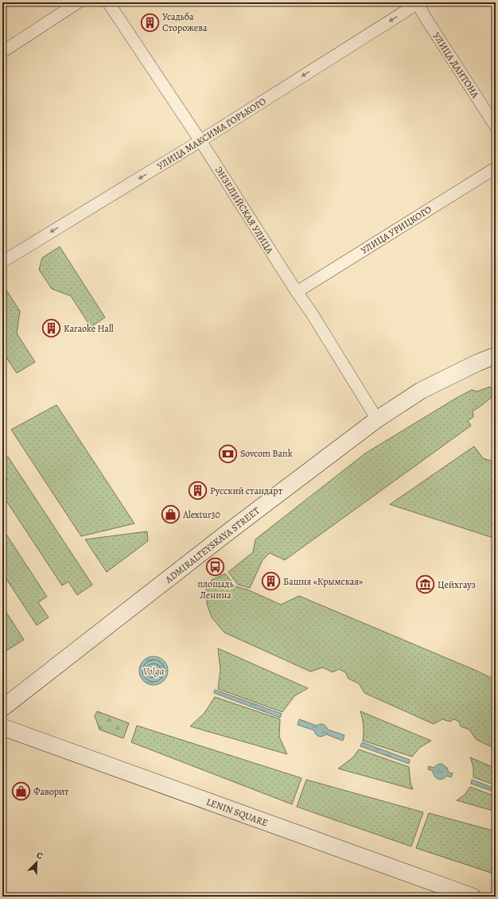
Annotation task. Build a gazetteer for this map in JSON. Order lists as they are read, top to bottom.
{
  "streets": {
    "main road": ["ADMIRALTEYSKAYA STREET", "LENIN SQUARE"],
    "street": [
      "УЛИЦА ДАНТОНА",
      "УЛИЦА МАКСИМА ГОРЬКОГО",
      "ЭНЗЕЛИЙСКАЯ УЛИЦА",
      "УЛИЦА УРИЦКОГО"
    ]
  },
  "crossings": [
    ["УЛИЦА ДАНТОНА", "УЛИЦА МАКСИМА ГОРЬКОГО"],
    ["УЛИЦА МАКСИМА ГОРЬКОГО", "ЭНЗЕЛИЙСКАЯ УЛИЦА"],
    ["ЭНЗЕЛИЙСКАЯ УЛИЦА", "УЛИЦА УРИЦКОГО"],
    ["ЭНЗЕЛИЙСКАЯ УЛИЦА", "ADMIRALTEYSKAYA STREET"]
  ],
  "one_way": ["УЛИЦА МАКСИМА ГОРЬКОГО"],
  "water": ["Volga"],
  "places": {
    "building": [
      "Усадьба Сторожева",
      "Karaoke Hall",
      "Русский стандарт",
      "Башня «Крымская»"
    ],
    "bank": ["Sovcom Bank"],
    "shop": ["Alextur30", "Фаворит"],
    "bus stop": ["площадь Ленина"],
    "museum": ["Цейхгауз"]
  },
  "north": "top right"
}
